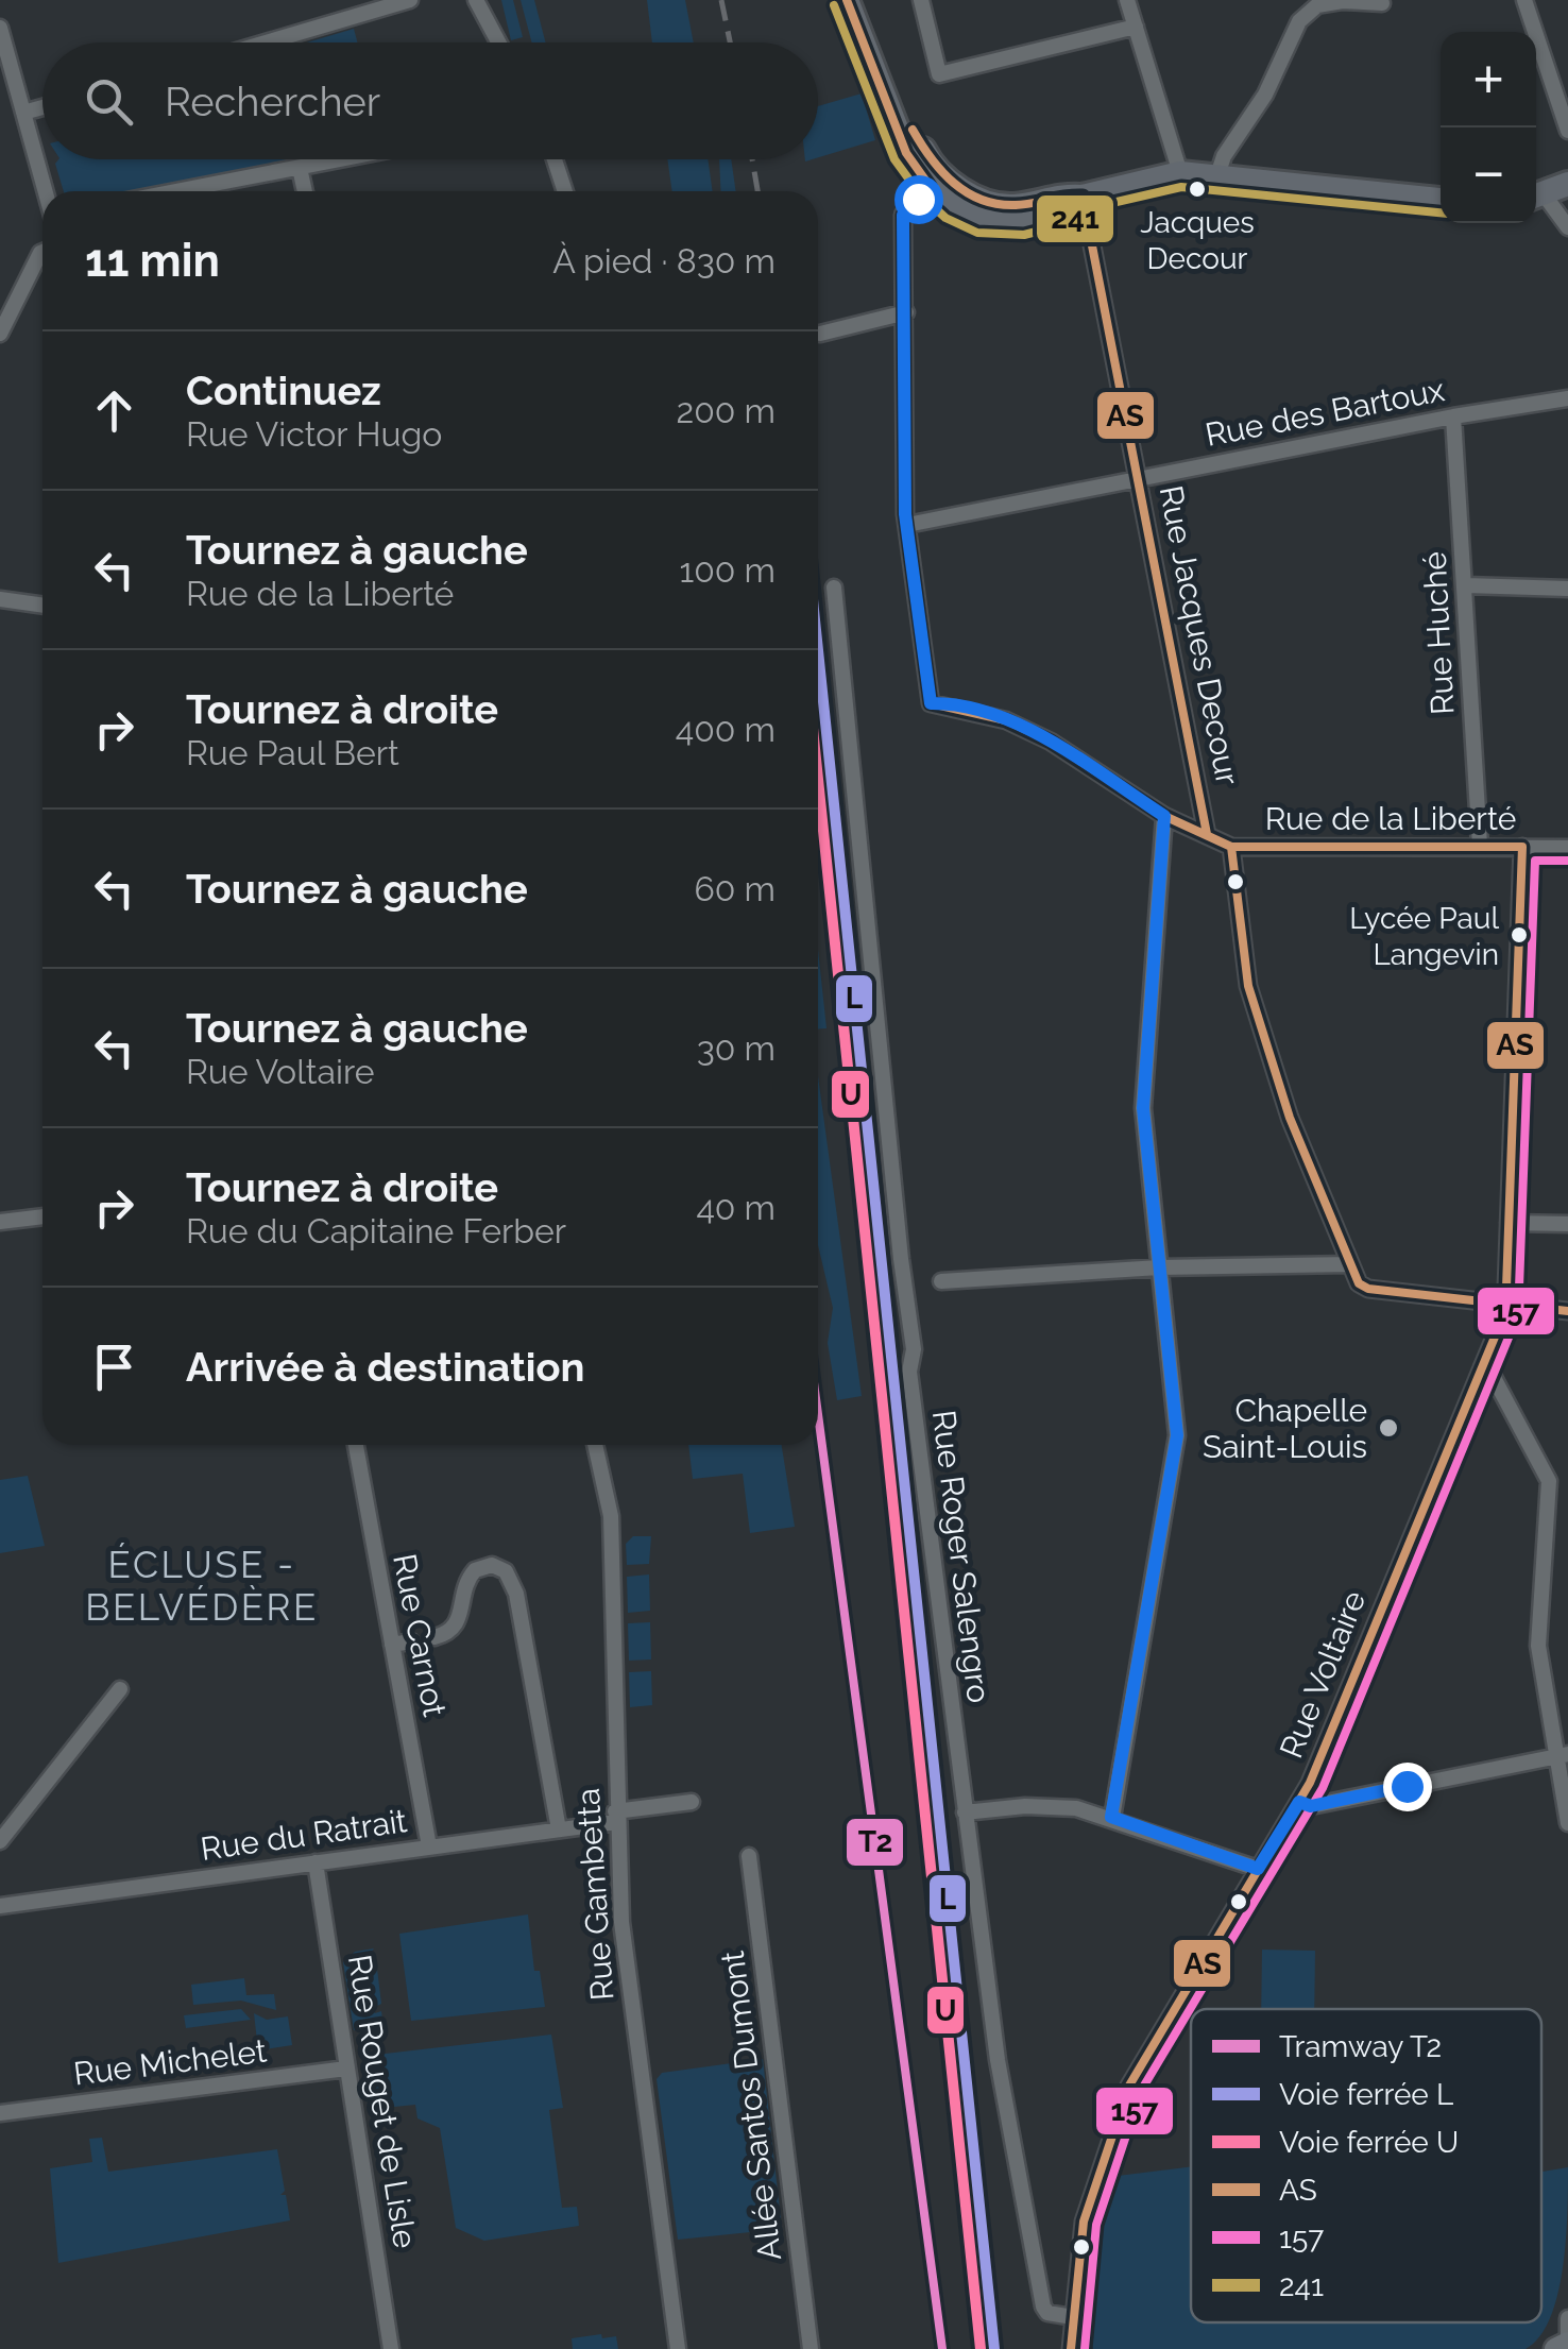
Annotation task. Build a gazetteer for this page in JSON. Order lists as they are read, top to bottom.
{
  "streets": {
    "street": [
      "Rue des Bartoux",
      "Rue Huché",
      "Rue Jacques Decour",
      "Rue de la Liberté",
      "Rue Roger Salengro",
      "Rue Carnot",
      "Rue Voltaire",
      "Rue du Ratrait",
      "Rue Gambetta",
      "Rue Michelet",
      "Rue Rouget de Lisle",
      "Allée Santos Dumont"
    ]
  },
  "crossings": [
    ["Rue des Bartoux", "Rue Huché"],
    ["Rue des Bartoux", "Rue Jacques Decour"],
    ["Rue des Bartoux", "Rue de la Liberté"],
    ["Rue Huché", "Rue de la Liberté"],
    ["Rue Jacques Decour", "Rue de la Liberté"],
    ["Rue de la Liberté", "Rue Voltaire"],
    ["Rue Roger Salengro", "Rue Voltaire"],
    ["Rue Carnot", "Rue du Ratrait"],
    ["Rue du Ratrait", "Rue Gambetta"],
    ["Rue du Ratrait", "Rue Rouget de Lisle"],
    ["Rue Michelet", "Rue Rouget de Lisle"]
  ],
  "districts": ["ÉCLUSE - BELVÉDÈRE"],
  "places": ["Jacques Decour", "Lycée Paul Langevin", "Chapelle Saint-Louis"],
  "lines": [
    "transit line AS",
    "transit line 241",
    "rail line L",
    "rail line U",
    "transit line 157",
    "tram line T2"
  ],
  "legend": [
    "Tramway T2",
    "Voie ferrée L",
    "Voie ferrée U",
    "AS",
    "157",
    "241"
  ],
  "page": {
    "map_buttons": ["+", "−"],
    "search": "Rechercher",
    "heading": ["11 min", "À pied · 830 m"],
    "list": [
      ["Continuez", "Rue Victor Hugo", "200 m"],
      ["Tournez à gauche", "Rue de la Liberté", "100 m"],
      ["Tournez à droite", "Rue Paul Bert", "400 m"],
      ["Tournez à gauche", "60 m"],
      ["Tournez à gauche", "Rue Voltaire", "30 m"],
      ["Tournez à droite", "Rue du Capitaine Ferber", "40 m"],
      "Arrivée à destination"
    ]
  }
}
